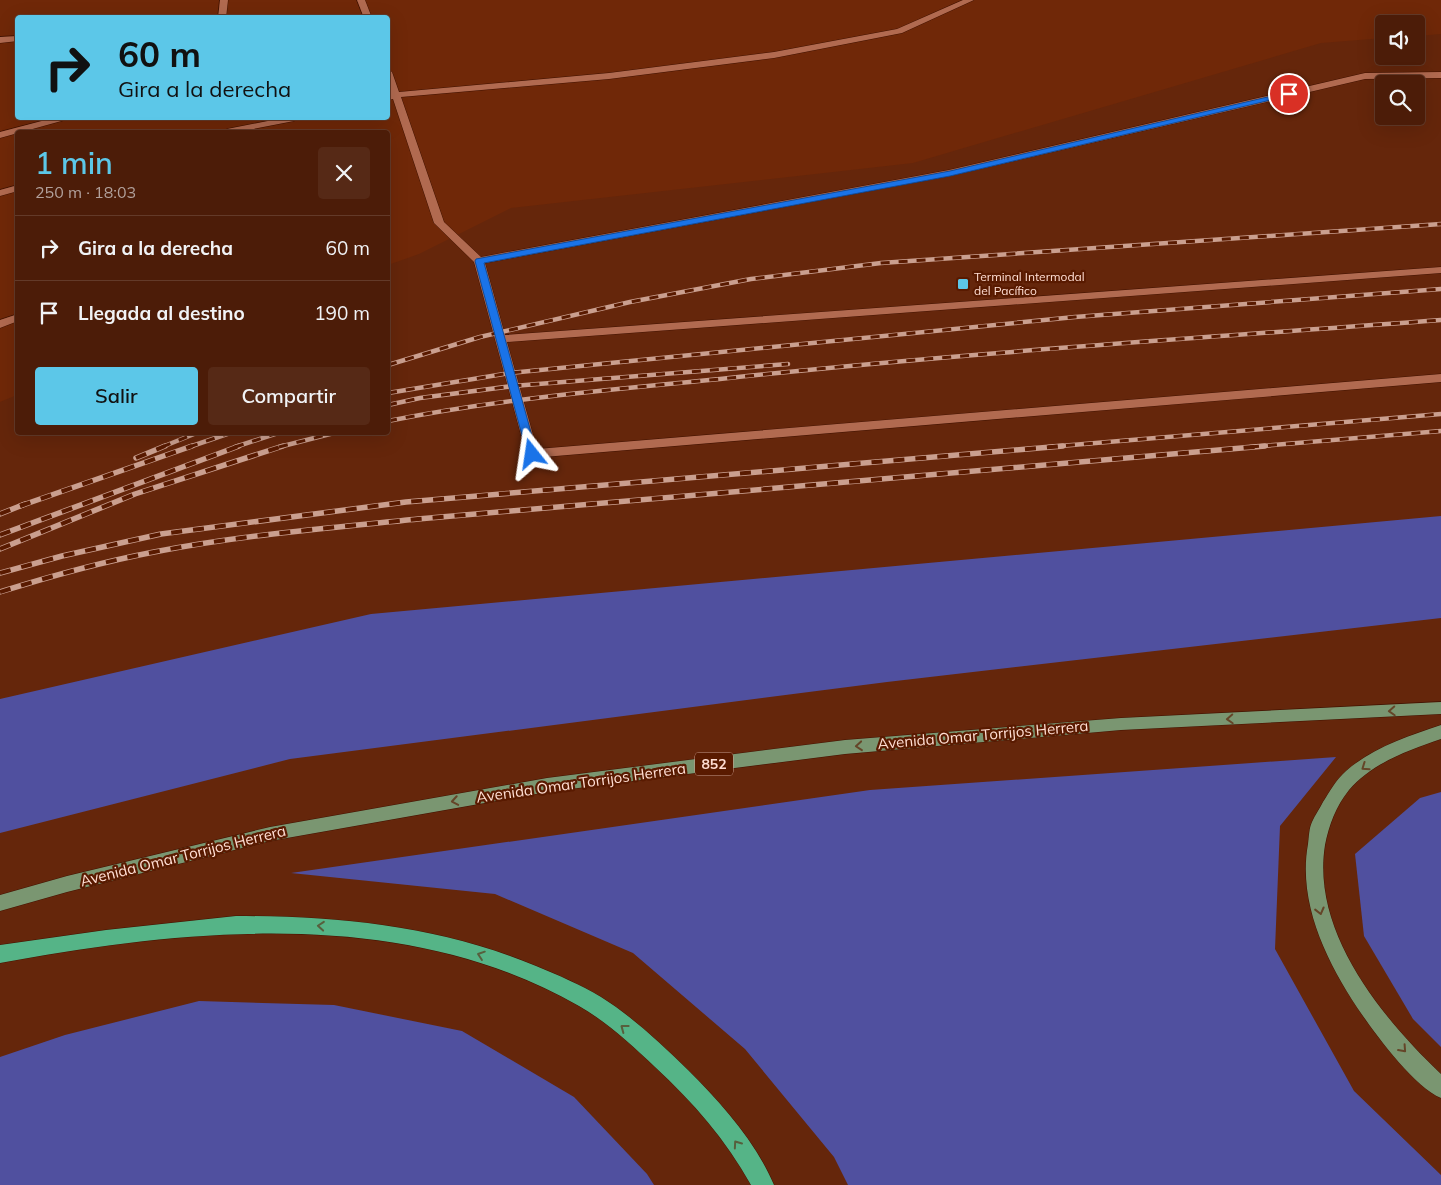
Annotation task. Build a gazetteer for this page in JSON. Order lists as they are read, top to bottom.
{
  "streets": {
    "main road": ["Avenida Omar Torrijos Herrera", "852"]
  },
  "one_way": ["Avenida Omar Torrijos Herrera"],
  "places": {
    "transit": ["Terminal Intermodal del Pacífico"]
  },
  "page": {
    "turn": ["60 m", "Gira a la derecha"],
    "heading": ["1 min", "250 m · 18:03"],
    "list": [
      {
        "name": "Gira a la derecha",
        "value": "60 m"
      },
      {
        "name": "Llegada al destino",
        "value": "190 m"
      }
    ],
    "buttons": ["Salir", "Compartir"]
  }
}
